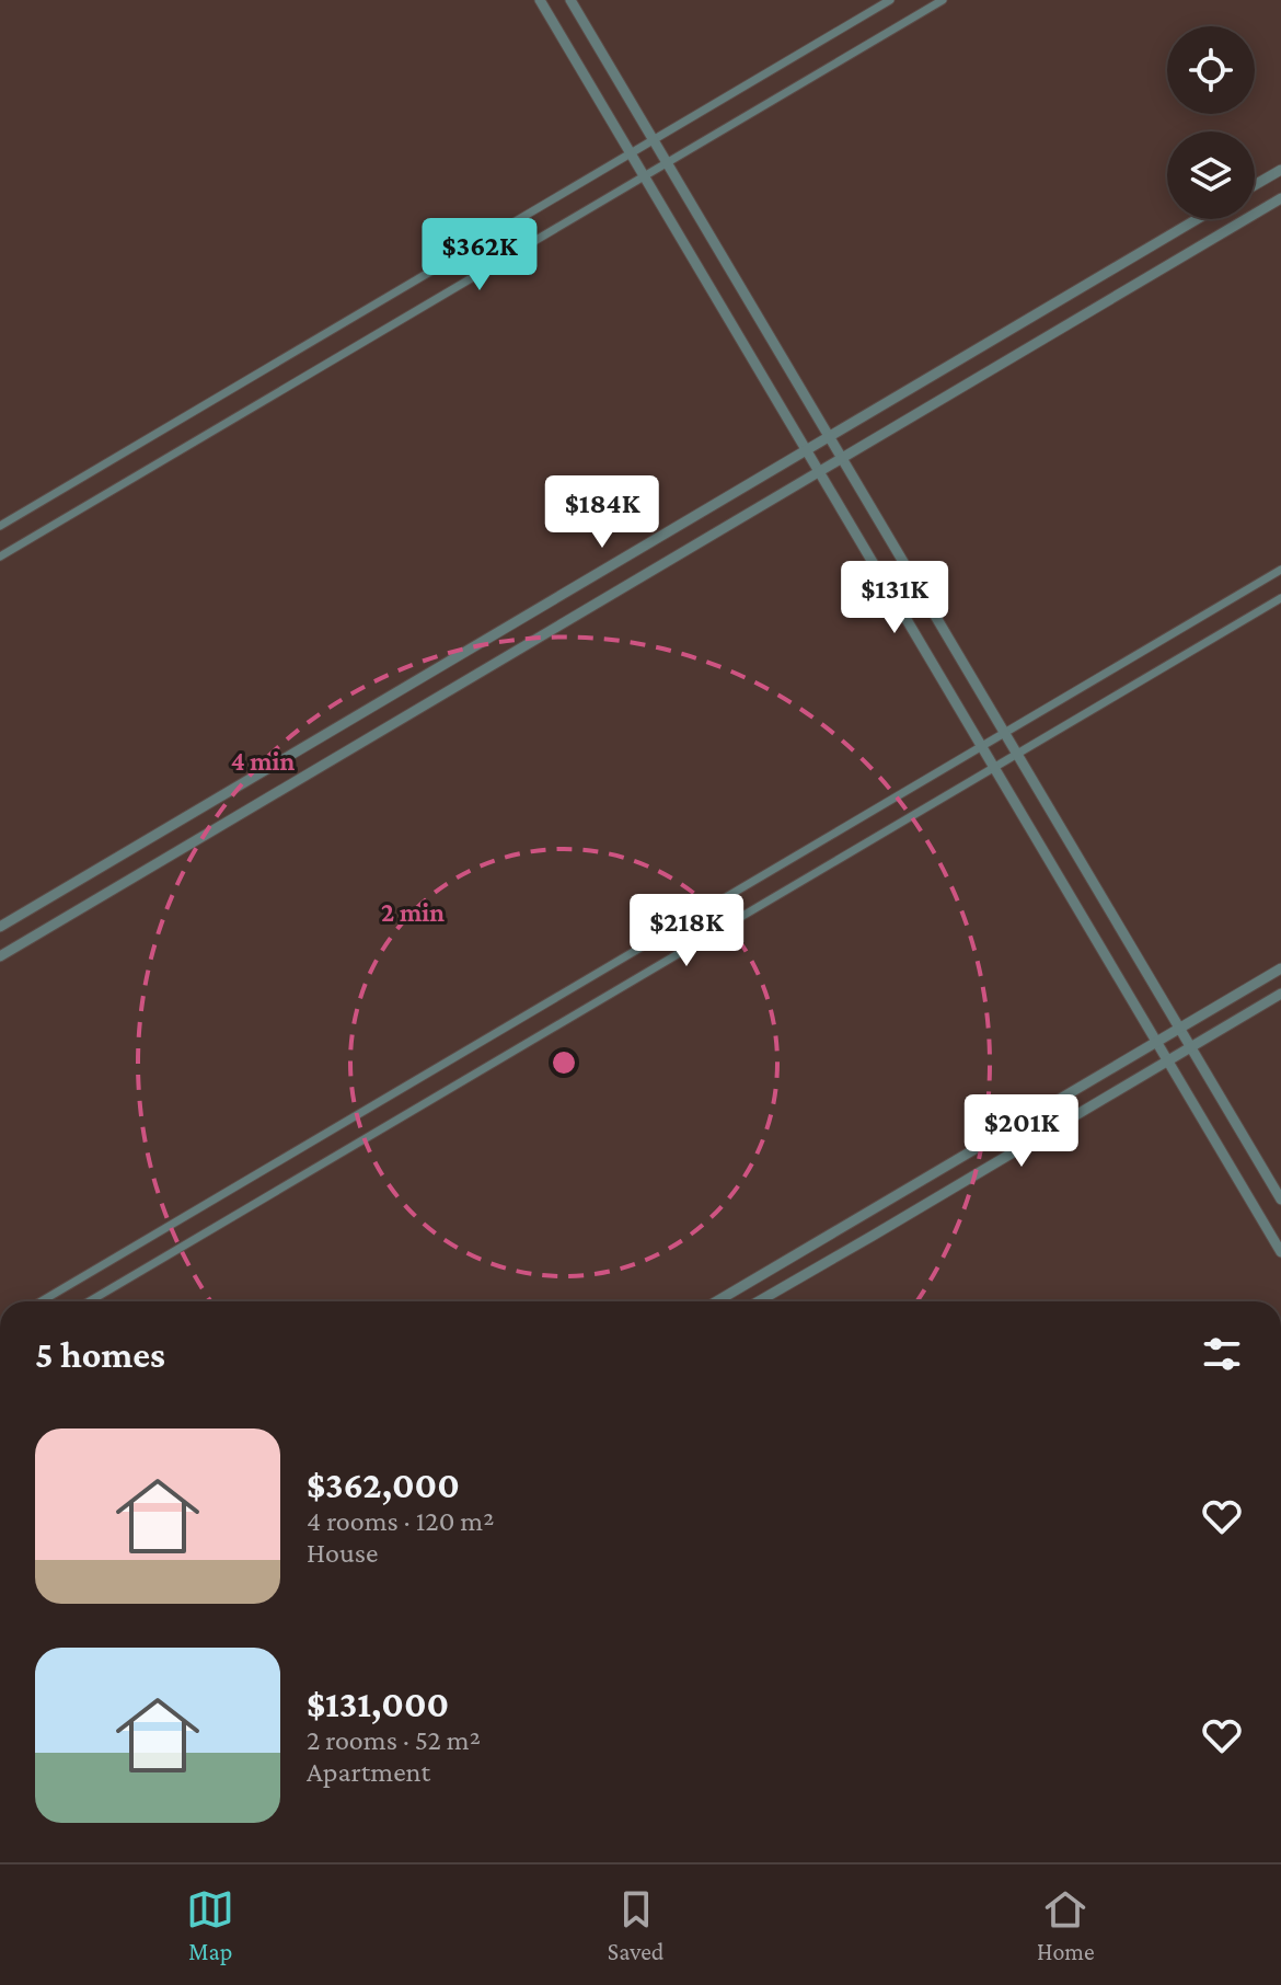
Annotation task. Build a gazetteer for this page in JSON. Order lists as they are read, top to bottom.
{
  "page": {
    "price": [
      "$362K",
      "$184K",
      "$131K",
      "$218K",
      "$201K"
    ],
    "heading": "5 homes",
    "list": [
      {
        "name": "$362,000",
        "note": "4 rooms · 120 m² · House"
      },
      {
        "name": "$131,000",
        "note": "2 rooms · 52 m² · Apartment"
      }
    ],
    "tabs": ["Map", "Saved", "Home"]
  },
  "rings": ["4 min", "2 min"]
}
